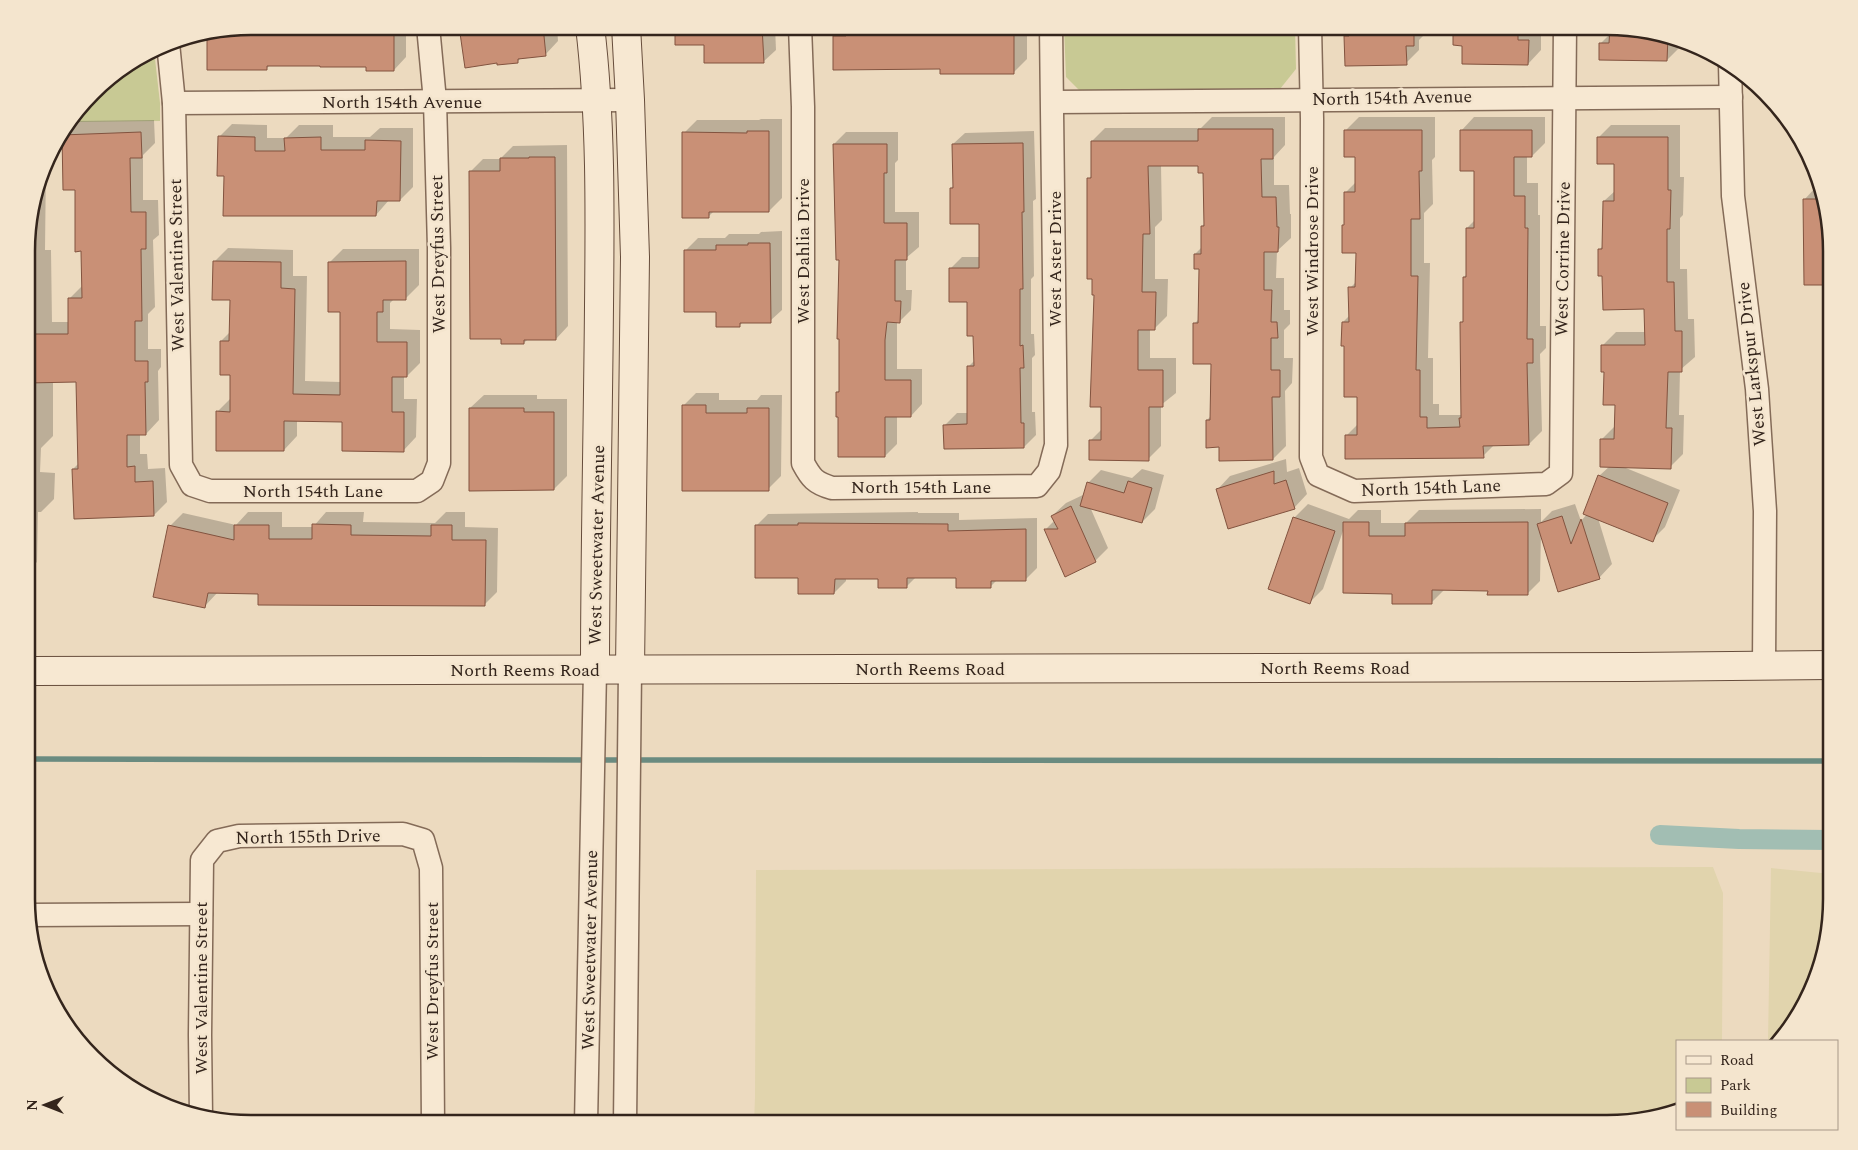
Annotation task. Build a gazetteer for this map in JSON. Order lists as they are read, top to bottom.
{
  "streets": {
    "main road": ["West Sweetwater Avenue", "North Reems Road"],
    "street": [
      "North 154th Avenue",
      "West Dahlia Drive",
      "West Windrose Drive",
      "West Dreyfus Street",
      "West Aster Drive",
      "West Corrine Drive",
      "West Valentine Street",
      "West Larkspur Drive",
      "North 154th Lane",
      "North 155th Drive"
    ]
  },
  "crossings": [
    ["North 154th Avenue", "West Windrose Drive"],
    ["North 154th Avenue", "West Dreyfus Street"],
    ["North 154th Avenue", "West Aster Drive"],
    ["North 154th Avenue", "West Corrine Drive"],
    ["North 154th Avenue", "West Valentine Street"],
    ["North 154th Avenue", "West Larkspur Drive"],
    ["North 154th Avenue", "West Sweetwater Avenue"],
    ["West Dahlia Drive", "North 154th Lane"],
    ["West Windrose Drive", "North 154th Lane"],
    ["West Dreyfus Street", "North 154th Lane"],
    ["West Dreyfus Street", "North 155th Drive"],
    ["West Aster Drive", "North 154th Lane"],
    ["West Corrine Drive", "North 154th Lane"],
    ["West Valentine Street", "North 154th Lane"],
    ["West Valentine Street", "North 155th Drive"],
    ["West Larkspur Drive", "North Reems Road"],
    ["West Sweetwater Avenue", "North Reems Road"]
  ],
  "legend": ["Road", "Park", "Building"],
  "north": "left"
}
